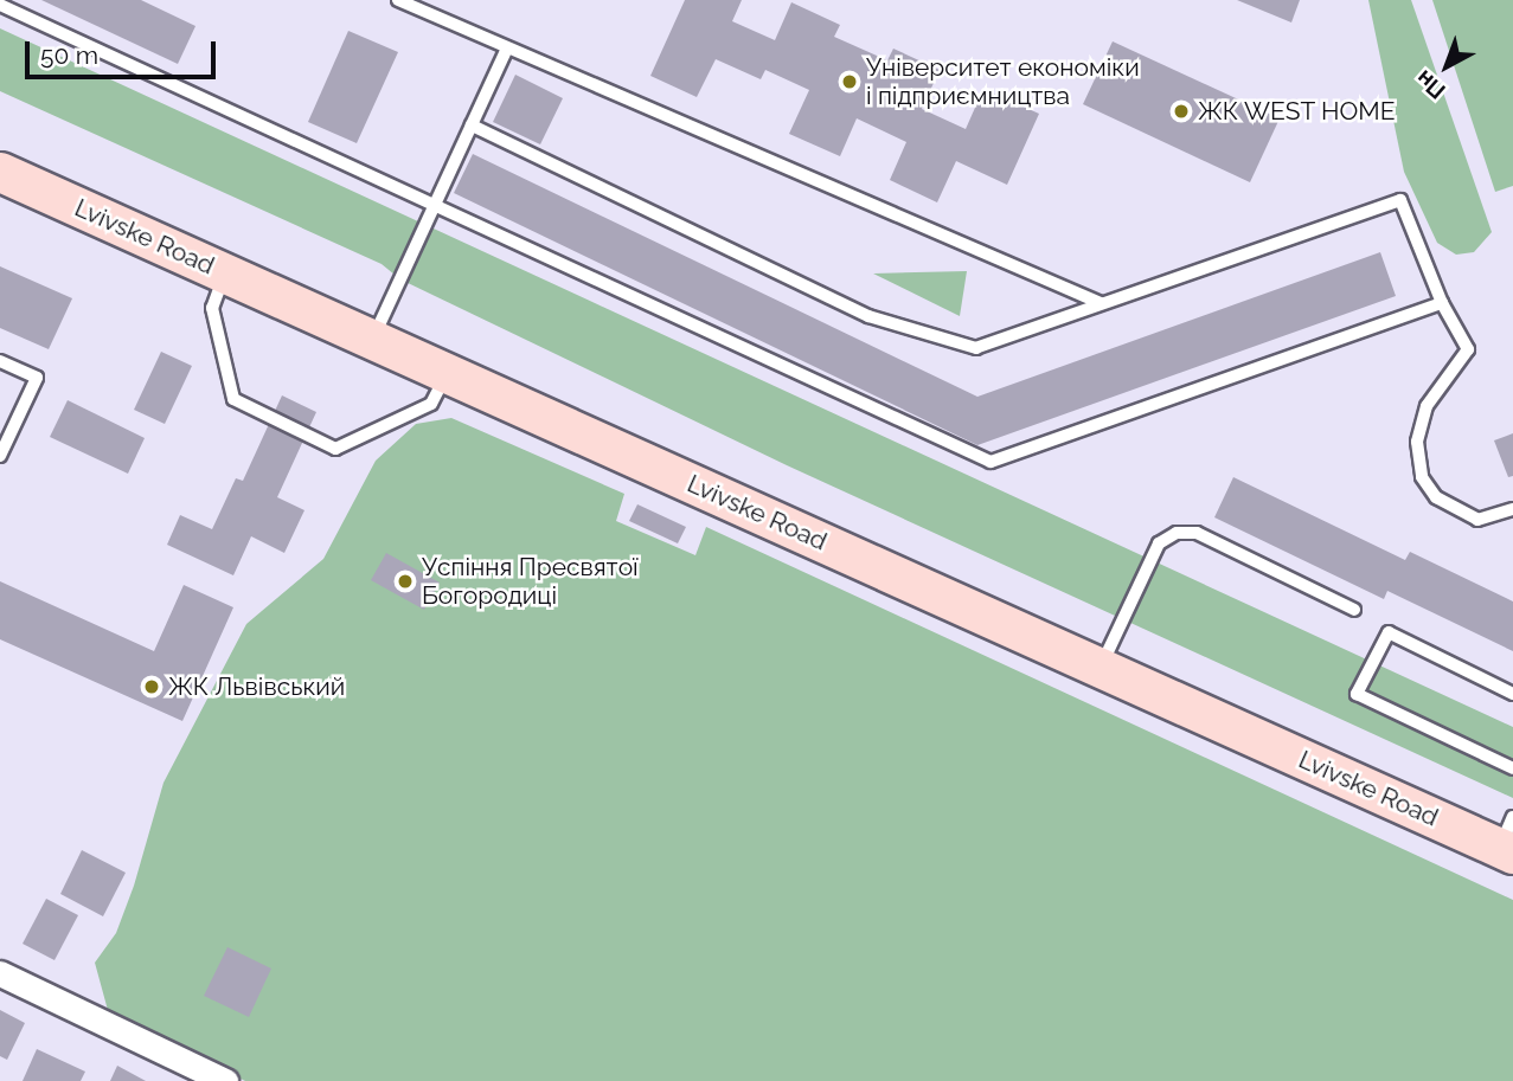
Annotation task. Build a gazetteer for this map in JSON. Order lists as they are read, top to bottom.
{
  "streets": {
    "main road": ["Lvivske Road"]
  },
  "places": [
    "Університет економіки і підприємництва",
    "ЖК WEST HOME",
    "Успіння Пресвятої Богородиці",
    "ЖК Львівський"
  ],
  "scale_bar": "50 m",
  "north": "bottom left"
}
